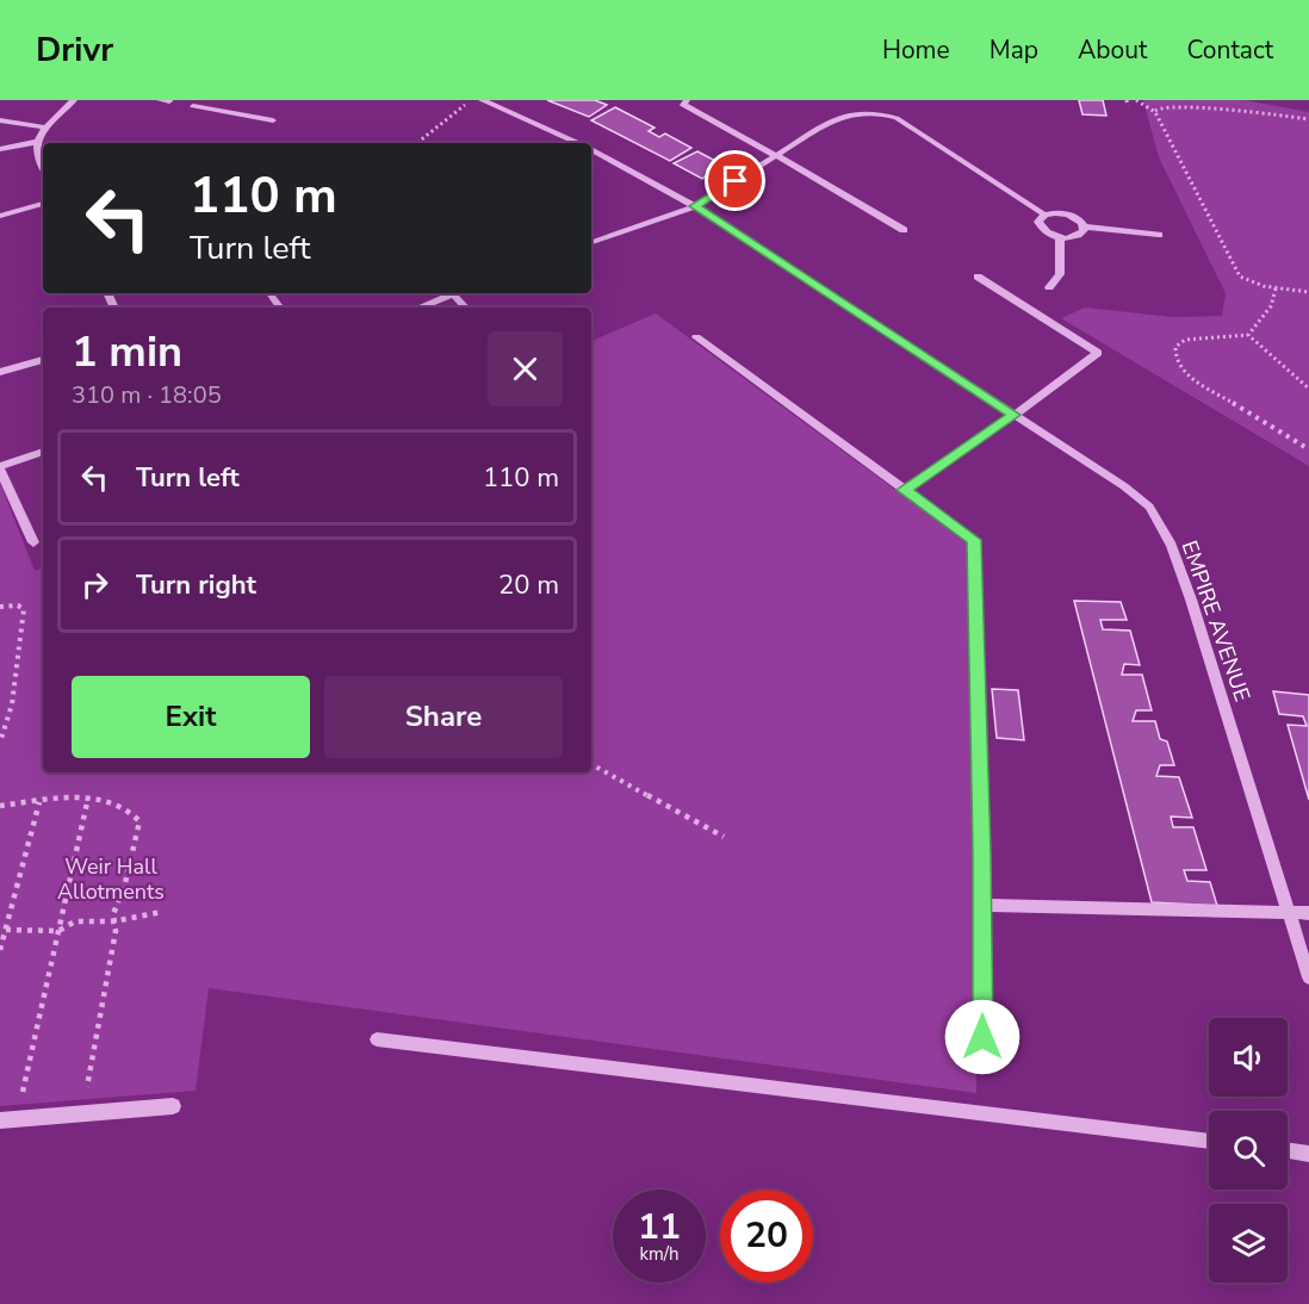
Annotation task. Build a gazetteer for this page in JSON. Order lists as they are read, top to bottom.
{
  "streets": {
    "street": ["EMPIRE AVENUE"]
  },
  "parks": ["Weir Hall Allotments"],
  "page": {
    "header": "Drivr",
    "nav": [
      "Home",
      "Map",
      "About",
      "Contact"
    ],
    "turn": ["110 m", "Turn left"],
    "heading": ["1 min", "310 m · 18:05"],
    "list": [
      {
        "name": "Turn left",
        "value": "110 m"
      },
      {
        "name": "Turn right",
        "value": "20 m"
      }
    ],
    "buttons": ["Exit", "Share"],
    "speed": "11 km/h",
    "limit": "20"
  }
}
